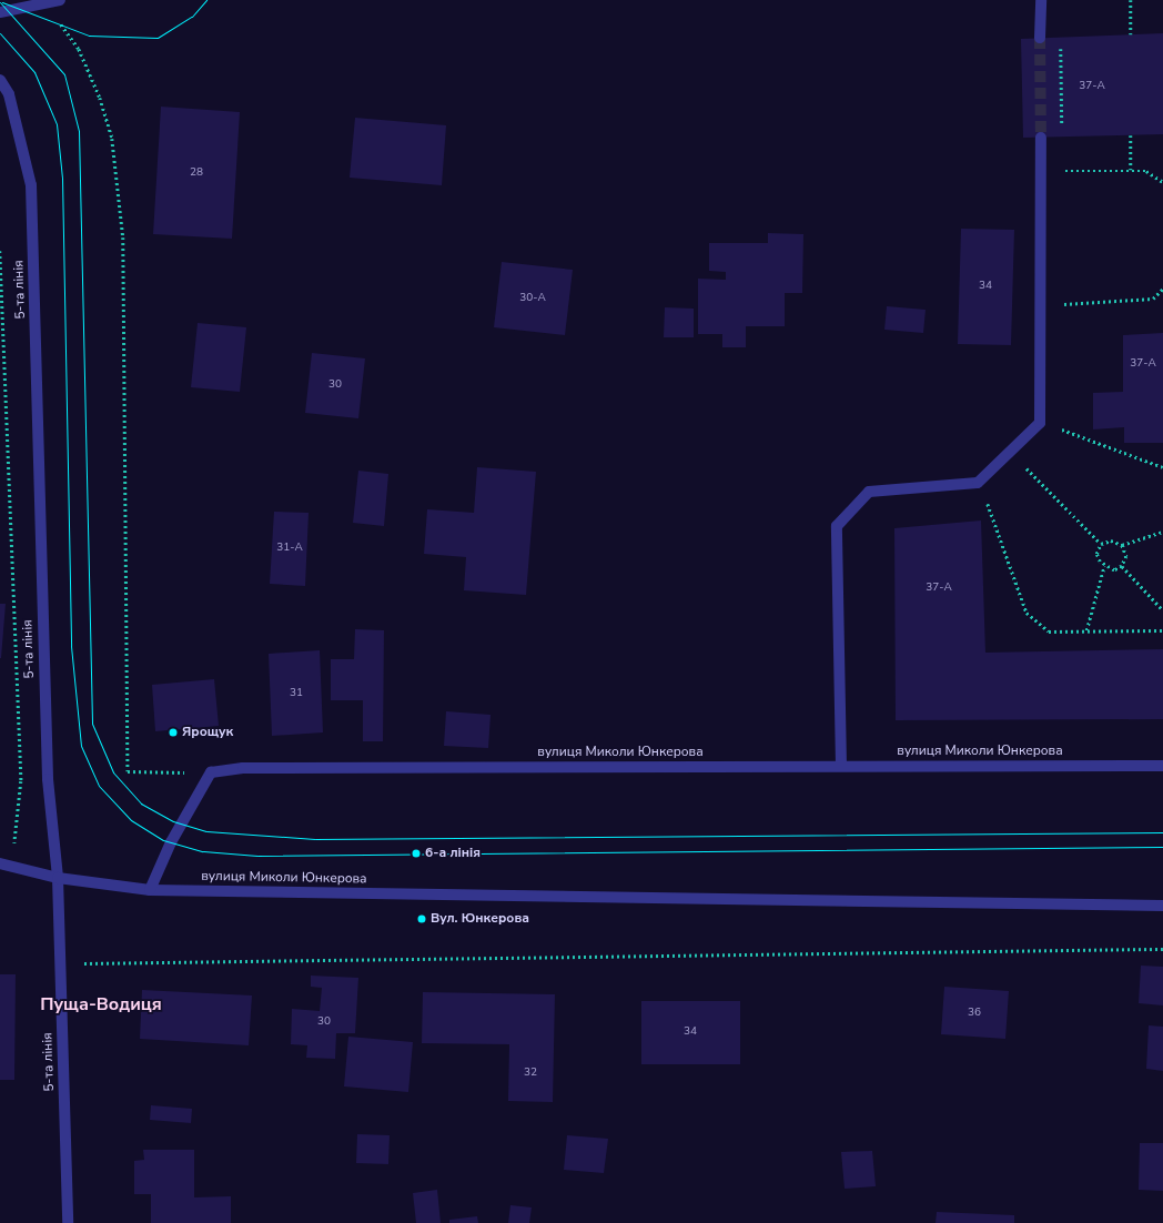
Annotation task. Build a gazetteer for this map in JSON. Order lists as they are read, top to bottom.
{
  "streets": {
    "street": ["5-та лінія", "вулиця Миколи Юнкерова"]
  },
  "crossings": [
    ["5-та лінія", "вулиця Миколи Юнкерова"]
  ],
  "districts": ["Пуща-Водиця"],
  "places": ["Ярощук", "6-а лінія", "Вул. Юнкерова"],
  "house_numbers": [
    "37-А",
    "28",
    "34",
    "30-А",
    "37-А",
    "30",
    "31-А",
    "37-А",
    "31",
    "36",
    "30",
    "34",
    "32"
  ]
}
